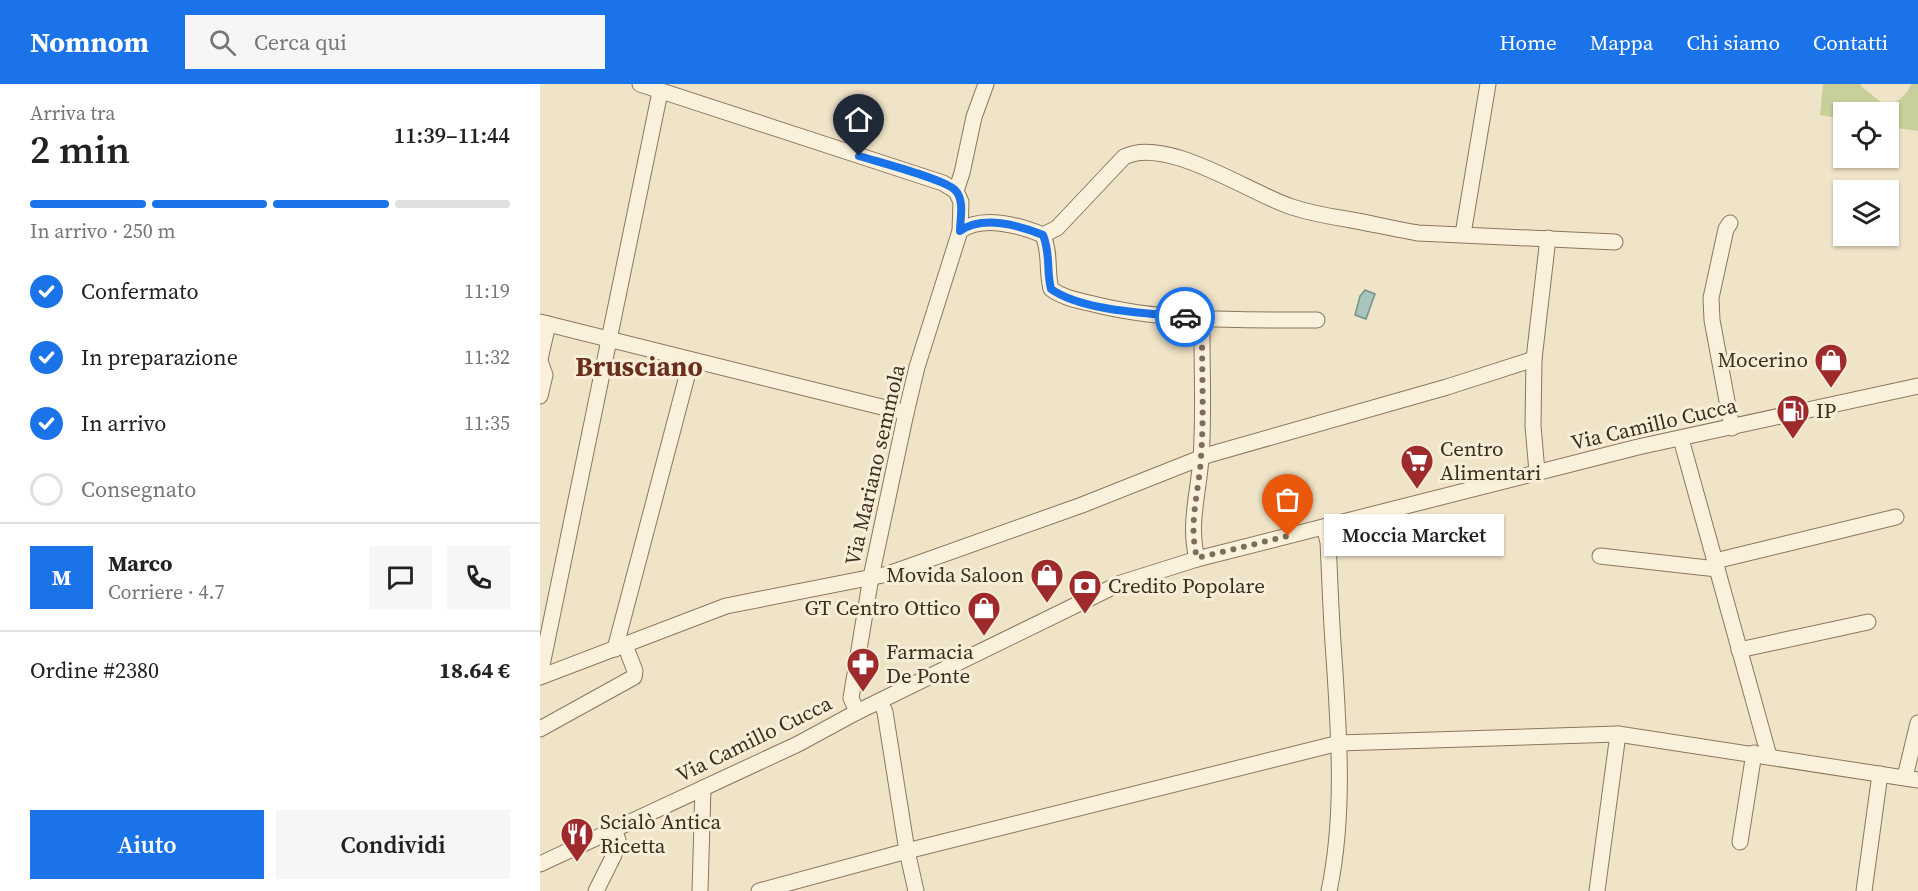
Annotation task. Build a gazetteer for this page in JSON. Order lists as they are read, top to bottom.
{
  "streets": {
    "street": ["Via Camillo Cucca", "Via Mariano semmola"]
  },
  "crossings": [
    ["Via Camillo Cucca", "Via Mariano semmola"]
  ],
  "districts": ["Brusciano"],
  "places": {
    "shop": ["Mocerino", "Movida Saloon", "GT Centro Ottico"],
    "fuel station": ["IP"],
    "supermarket": ["Centro Alimentari"],
    "other": ["Moccia Marcket"],
    "bank": ["Credito Popolare"],
    "pharmacy": ["Farmacia De Ponte"],
    "restaurant": ["Scialò Antica Ricetta"]
  },
  "page": {
    "header": "Nomnom",
    "search": "Cerca qui",
    "nav": [
      "Home",
      "Mappa",
      "Chi siamo",
      "Contatti"
    ],
    "heading": ["2 min", "Arriva tra", "11:39–11:44"],
    "panel": [
      "Marco",
      "Corriere · 4.7",
      "Ordine #2380",
      "18.64 €"
    ],
    "bar": "In arrivo · 250 m",
    "list": [
      ["Confermato", "11:19"],
      ["In preparazione", "11:32"],
      ["In arrivo", "11:35"],
      "Consegnato"
    ],
    "bubble": "Moccia Marcket",
    "round": "M",
    "buttons": ["Aiuto", "Condividi"]
  }
}
